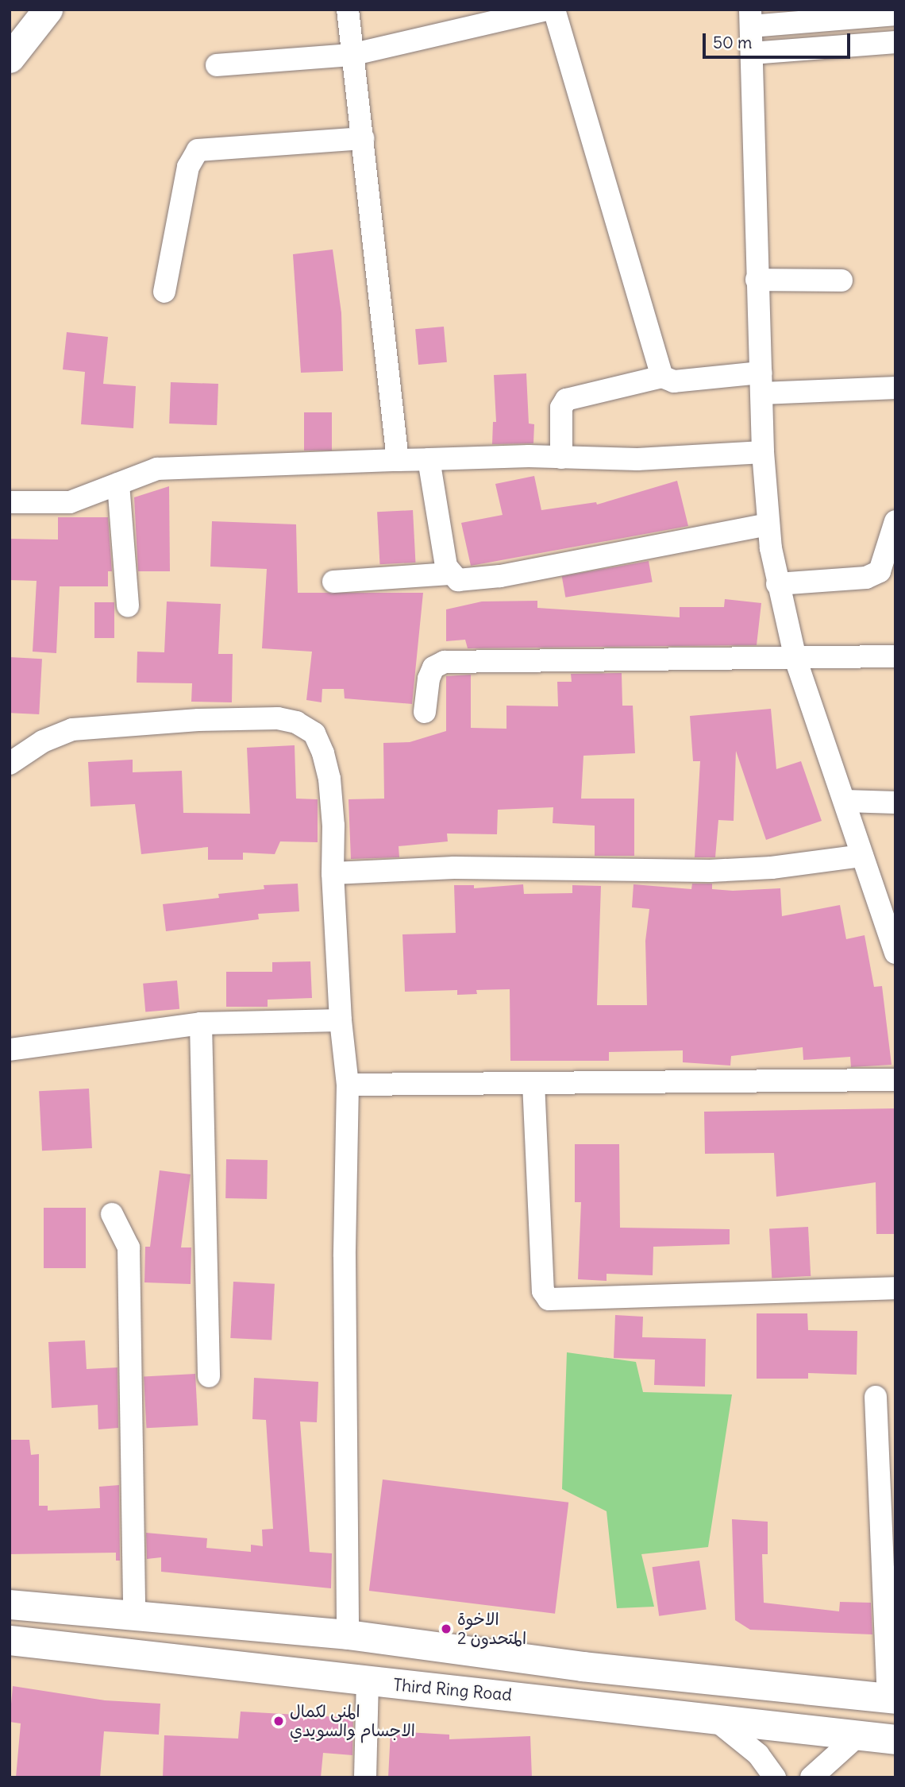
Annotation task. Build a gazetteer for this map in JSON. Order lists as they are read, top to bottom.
{
  "streets": {
    "main road": ["Third Ring Road"]
  },
  "places": ["الاخوة المتحدون 2", "المنى لكمال الاجسام والسويدي"],
  "scale_bar": "50 m"
}
